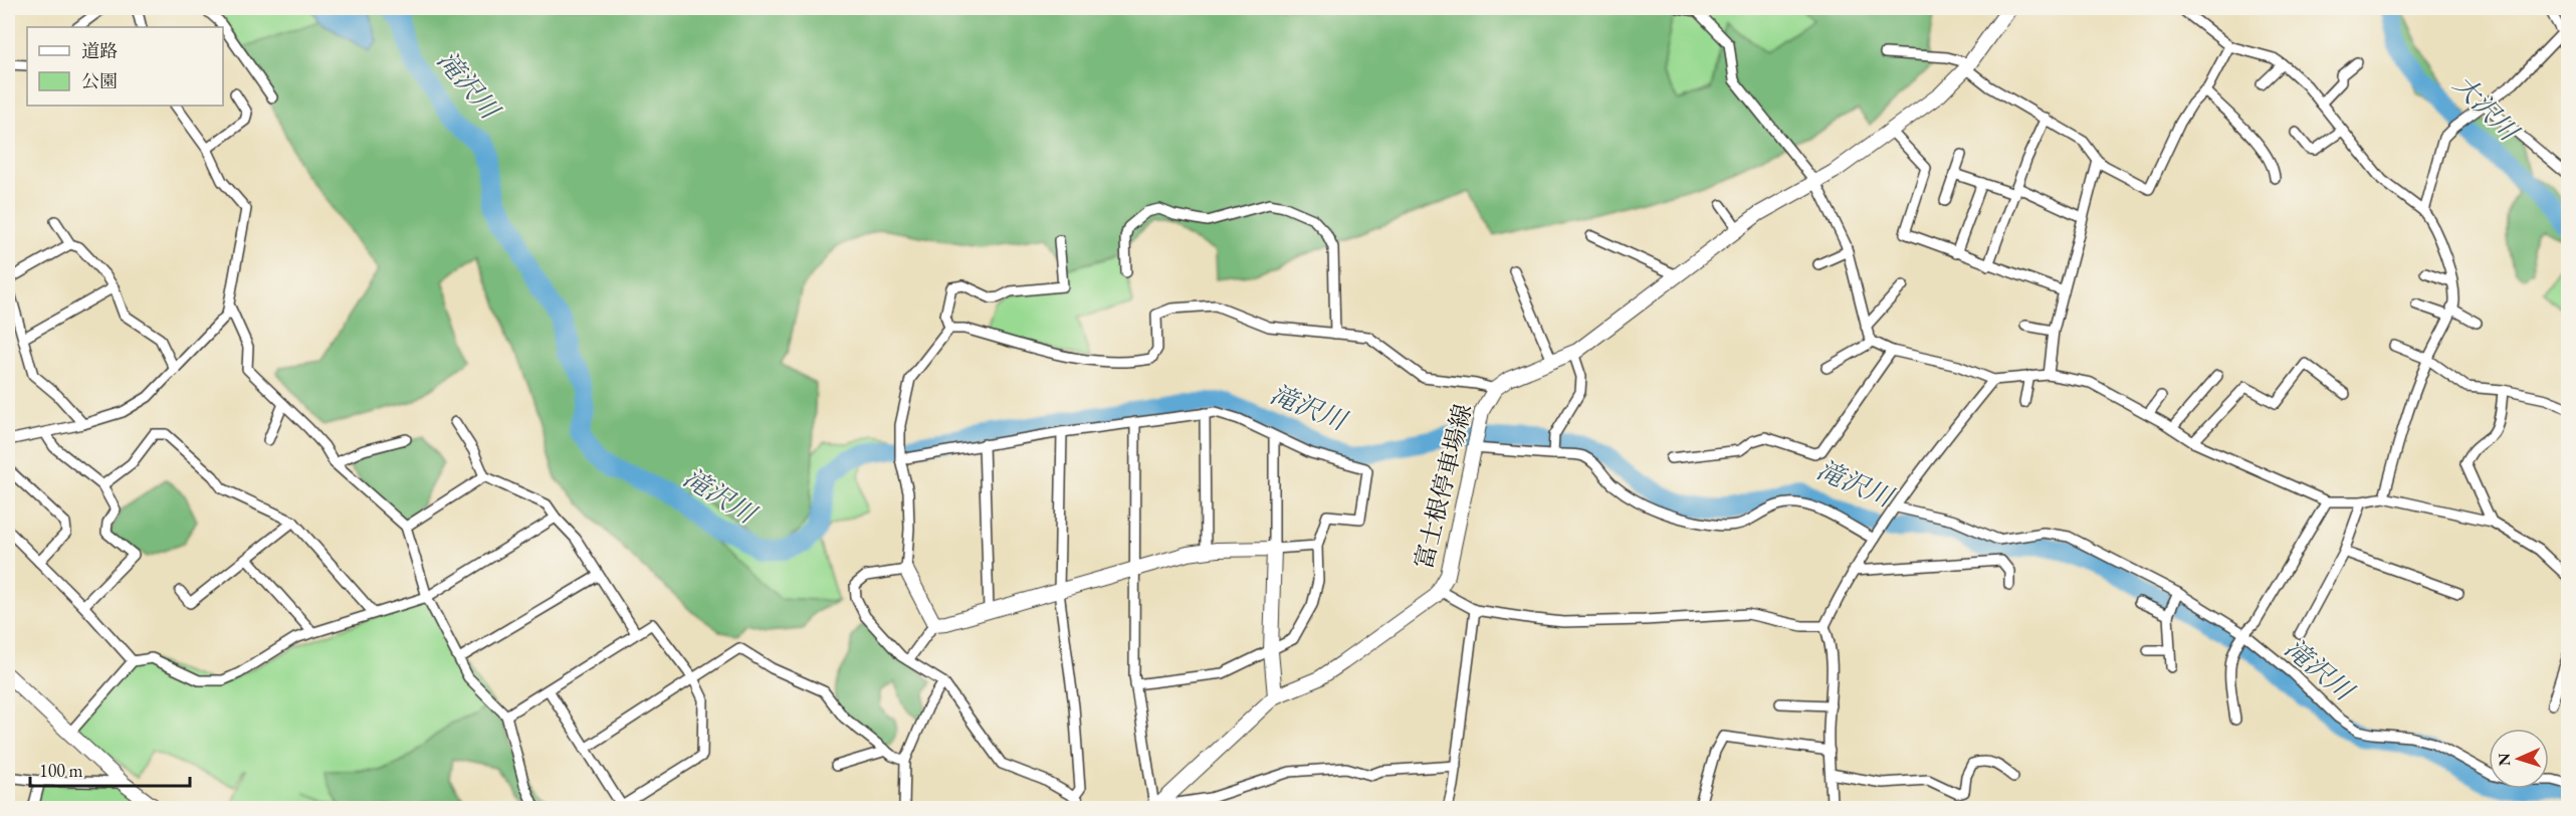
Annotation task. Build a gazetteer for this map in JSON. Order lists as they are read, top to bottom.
{
  "streets": {
    "main road": ["富士根停車場線"]
  },
  "water": ["滝沢川", "大沢川"],
  "legend": ["道路", "公園"],
  "scale_bar": "100 m",
  "north": "left"
}
